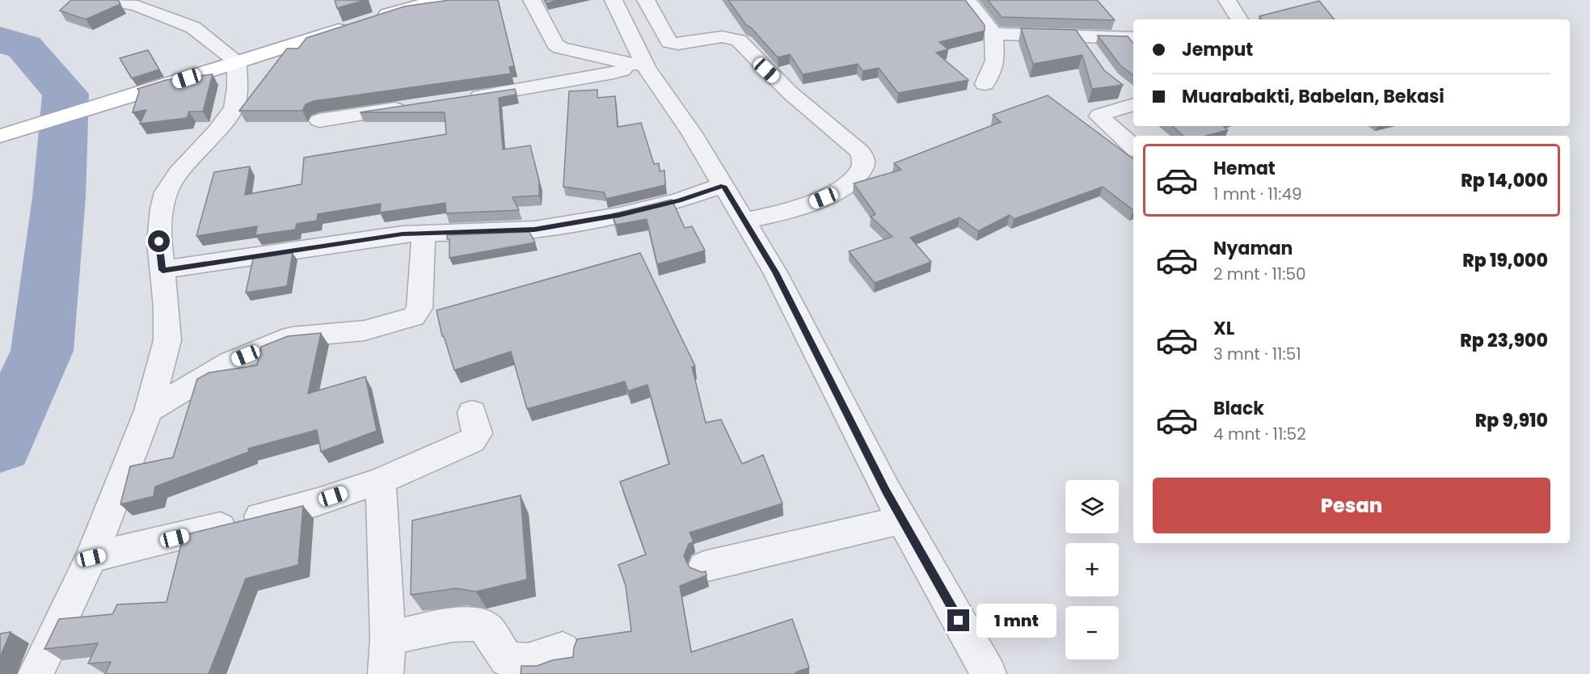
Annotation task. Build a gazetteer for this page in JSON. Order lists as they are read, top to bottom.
{
  "page": {
    "banner": ["Jemput", "Muarabakti, Babelan, Bekasi"],
    "list": [
      {
        "name": "Hemat",
        "note": "1 mnt · 11:49",
        "value": "Rp 14,000"
      },
      {
        "name": "Nyaman",
        "note": "2 mnt · 11:50",
        "value": "Rp 19,000"
      },
      {
        "name": "XL",
        "note": "3 mnt · 11:51",
        "value": "Rp 23,900"
      },
      {
        "name": "Black",
        "note": "4 mnt · 11:52",
        "value": "Rp 9,910"
      }
    ],
    "buttons": "Pesan",
    "map_buttons": ["+", "−"],
    "bubble": "1 mnt"
  }
}
